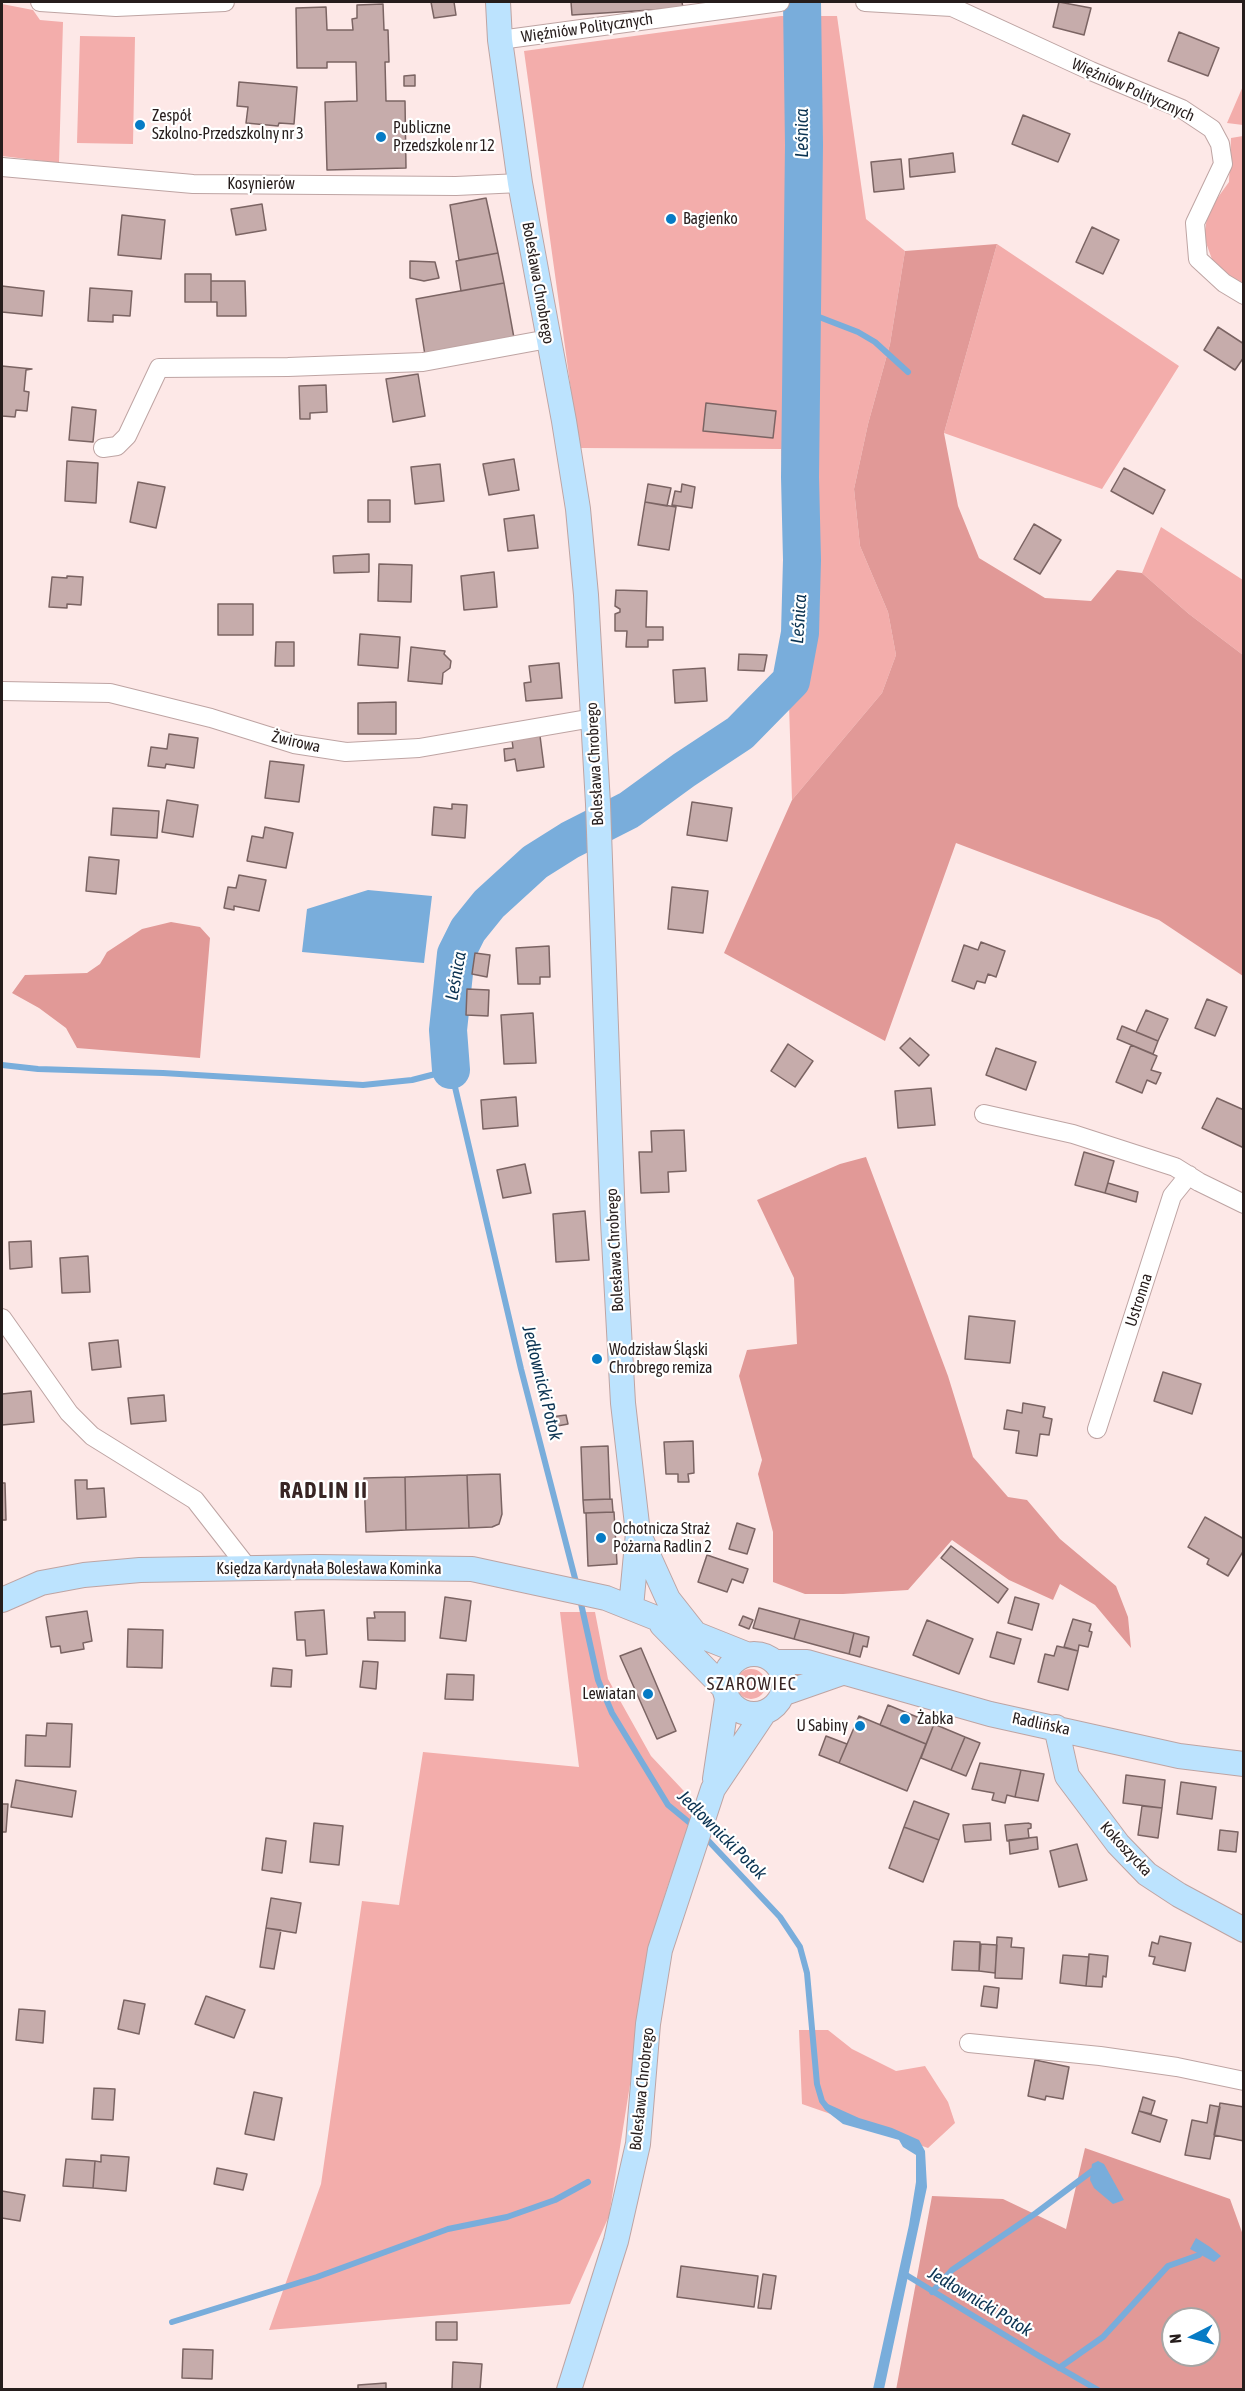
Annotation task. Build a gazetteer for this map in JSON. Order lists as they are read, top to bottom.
{
  "streets": {
    "street": [
      "Więźniów Politycznych",
      "Kosynierów",
      "Bolesława Chrobrego",
      "Żwirowa",
      "Ustronna",
      "Księdza Kardynała Bolesława Kominka",
      "Radlińska",
      "Kokoszycka"
    ]
  },
  "crossings": [
    ["Więźniów Politycznych", "Bolesława Chrobrego"],
    ["Kosynierów", "Bolesława Chrobrego"],
    ["Bolesława Chrobrego", "Żwirowa"],
    ["Bolesława Chrobrego", "Księdza Kardynała Bolesława Kominka"],
    ["Bolesława Chrobrego", "Radlińska"],
    ["Księdza Kardynała Bolesława Kominka", "Radlińska"],
    ["Radlińska", "Kokoszycka"]
  ],
  "districts": ["RADLIN II", "SZAROWIEC"],
  "water": ["Leśnica", "Jedłownicki Potok"],
  "places": [
    "Zespół Szkolno-Przedszkolny nr 3",
    "Publiczne Przedszkole nr 12",
    "Bagienko",
    "Wodzisław Śląski Chrobrego remiza",
    "Ochotnicza Straż Pożarna Radlin 2",
    "Lewiatan",
    "Żabka",
    "U Sabiny"
  ],
  "north": "left"
}
